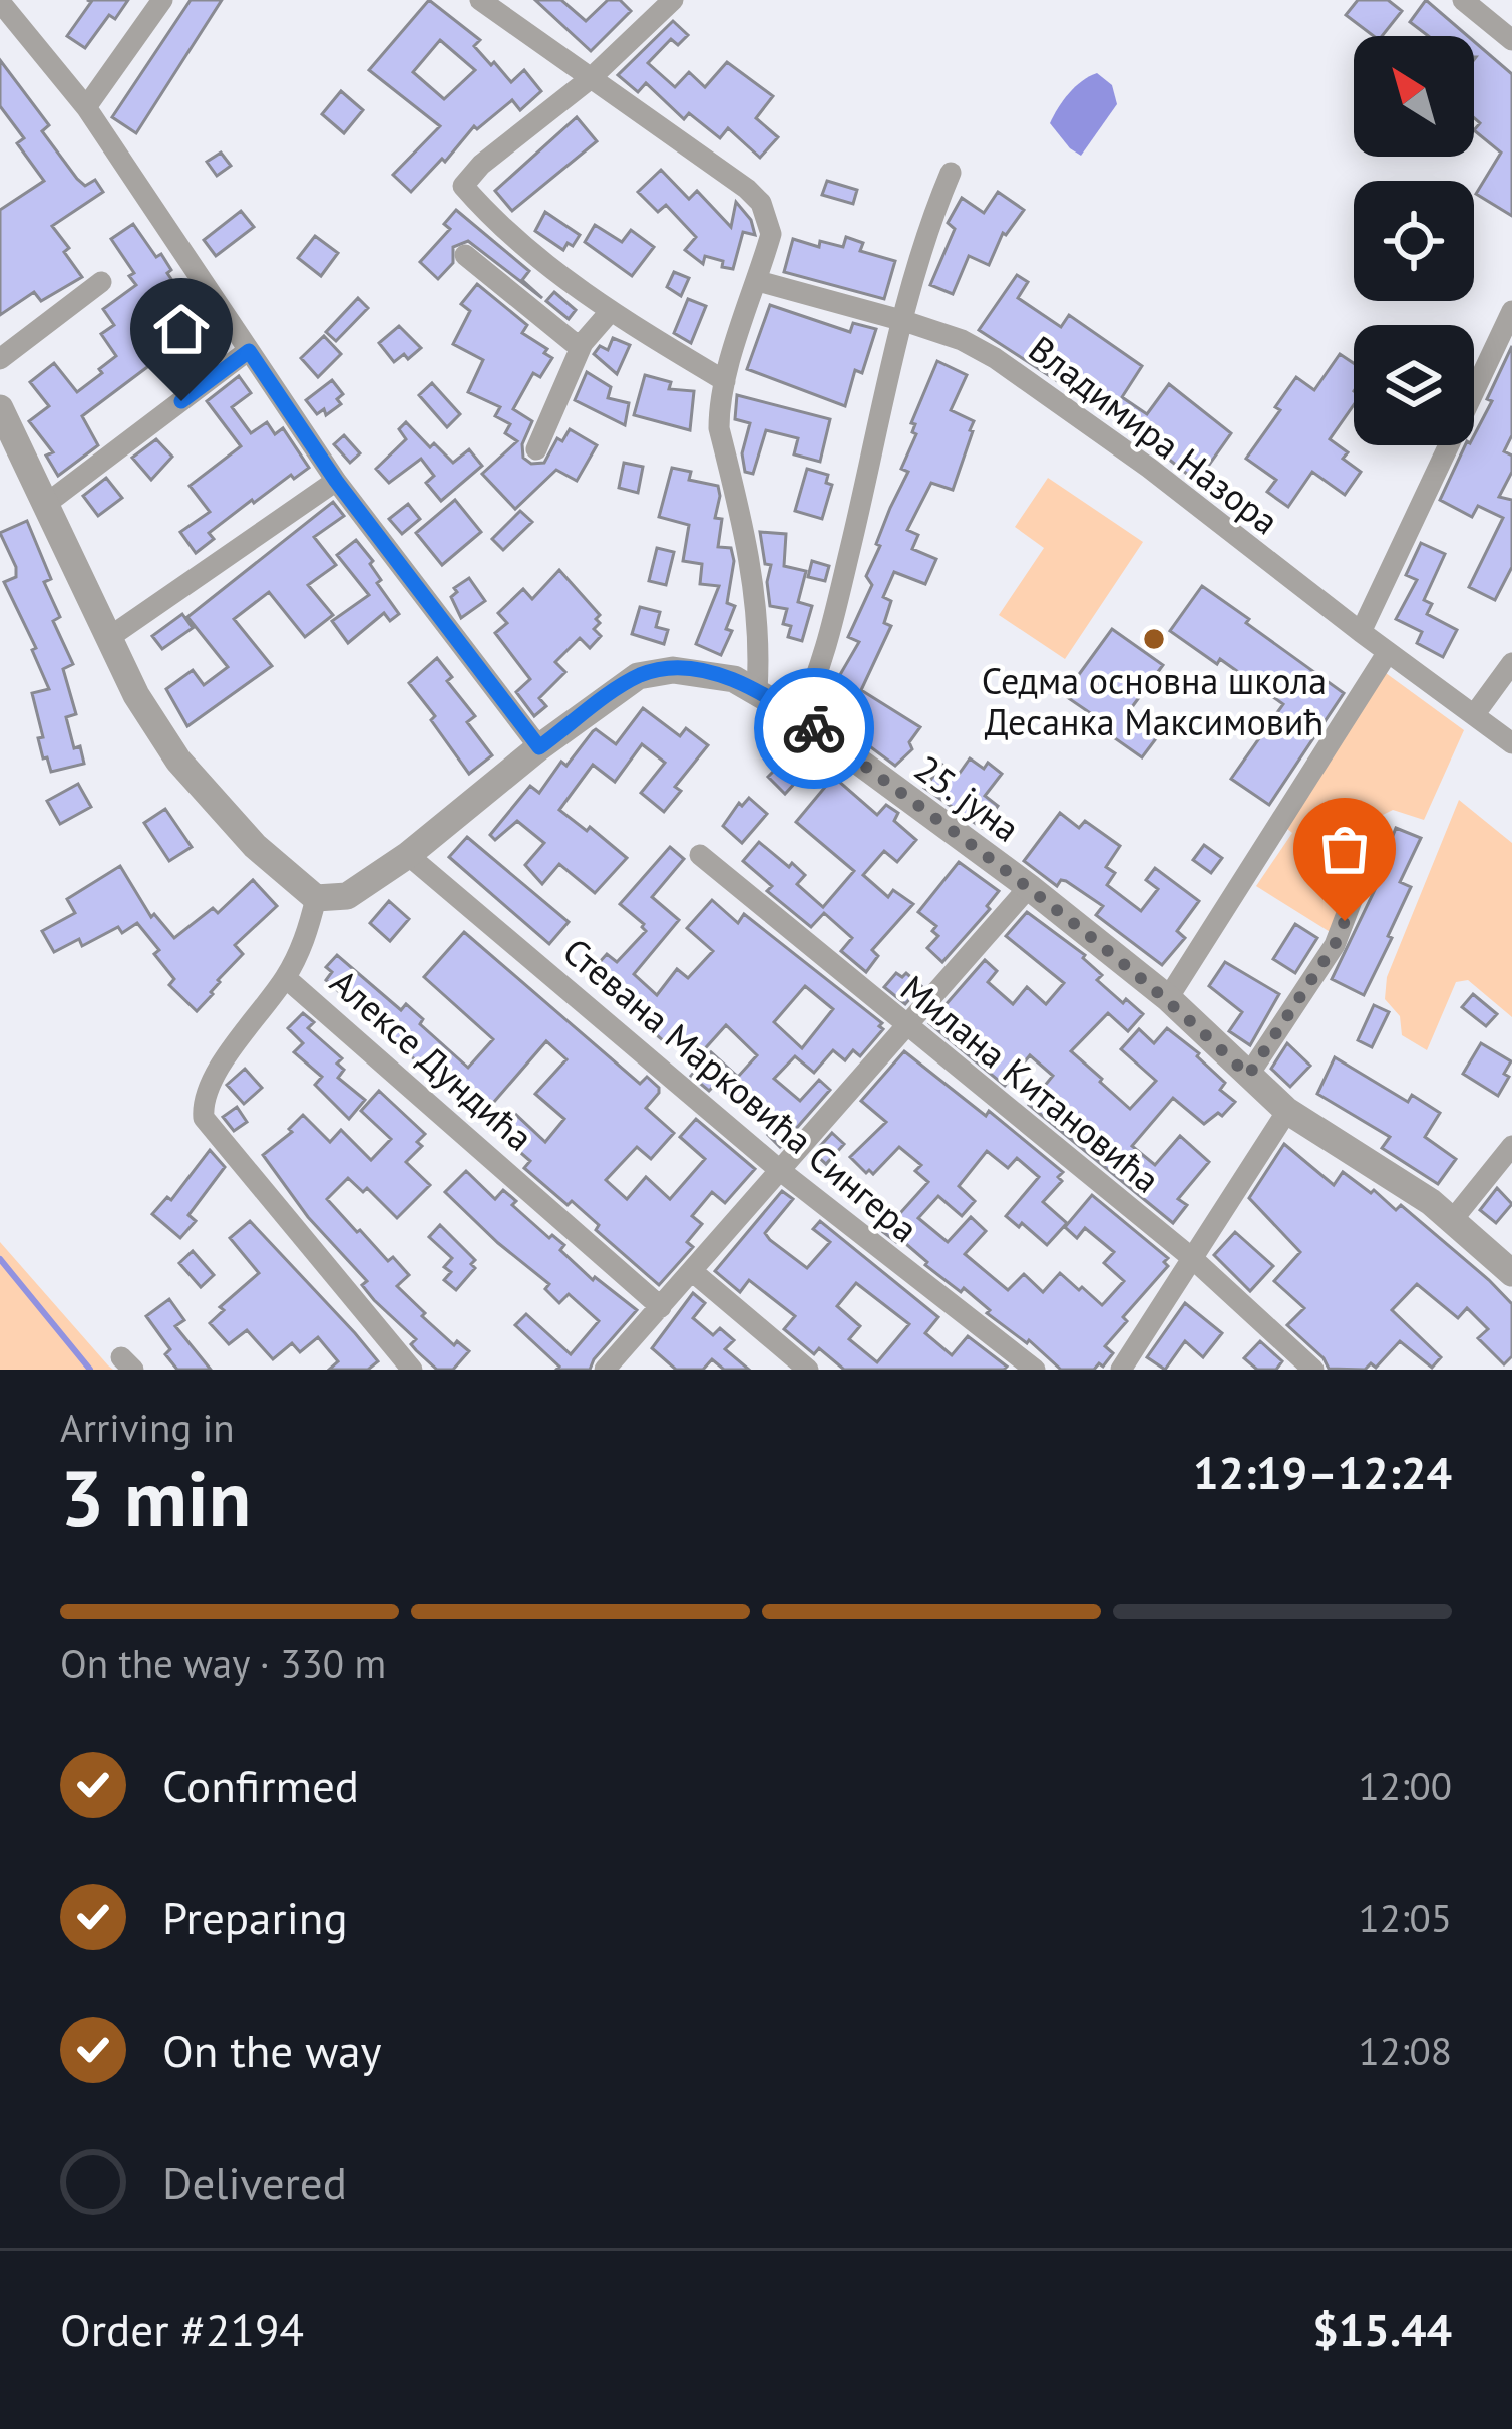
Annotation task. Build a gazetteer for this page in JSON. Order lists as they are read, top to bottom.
{
  "streets": {
    "street": [
      "Владимира Назора",
      "25. јуна",
      "Алексе Дундића",
      "Милана Китановића",
      "Стевана Марковића Сингера"
    ]
  },
  "crossings": [
    ["25. јуна", "Алексе Дундића"],
    ["25. јуна", "Стевана Марковића Сингера"]
  ],
  "places": ["Седма основна школа Десанка Максимовић"],
  "north": "top left",
  "page": {
    "heading": ["3 min", "Arriving in", "12:19–12:24"],
    "panel": ["Order #2194", "$15.44"],
    "bar": "On the way · 330 m",
    "list": [
      ["Confirmed", "12:00"],
      ["Preparing", "12:05"],
      ["On the way", "12:08"],
      "Delivered"
    ]
  }
}
